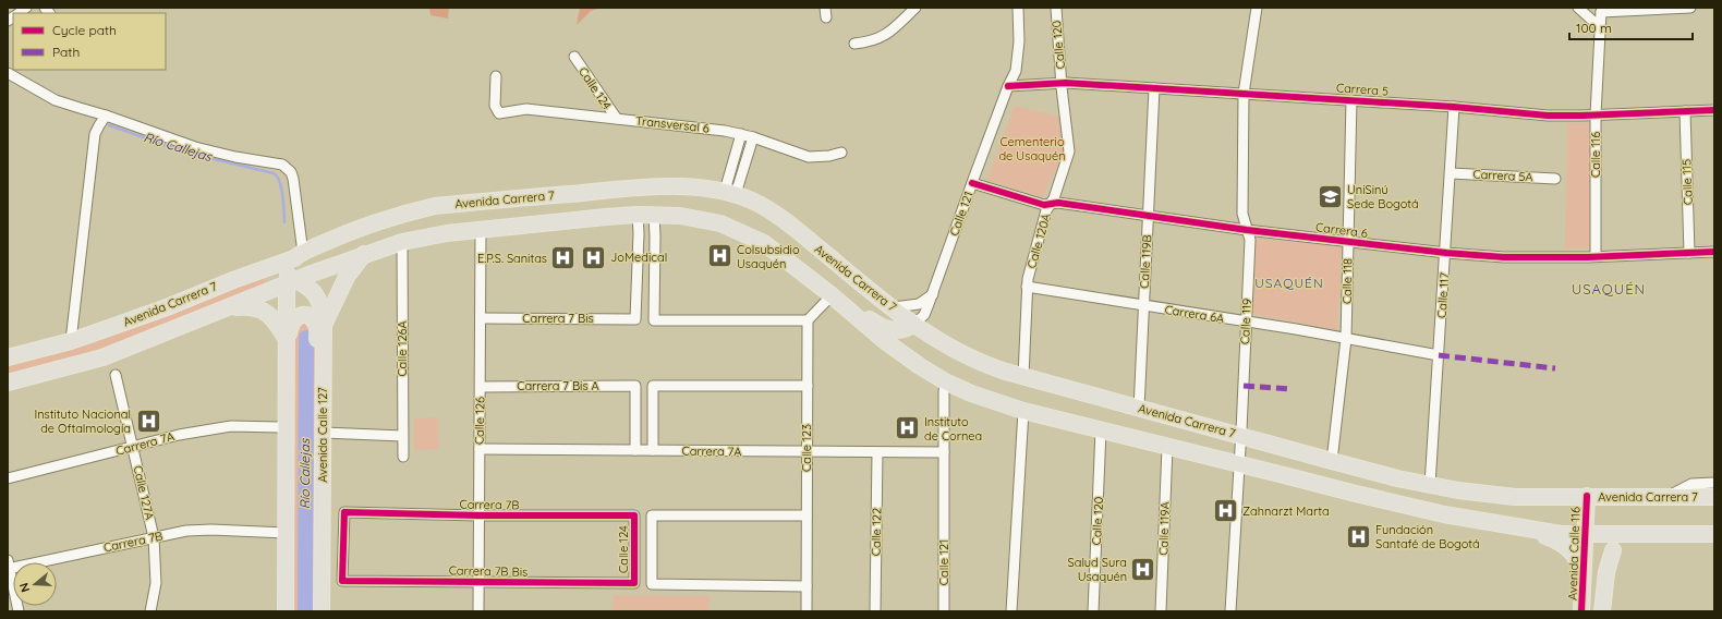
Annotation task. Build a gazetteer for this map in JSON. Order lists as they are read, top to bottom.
{
  "streets": {
    "main road": ["Avenida Carrera 7", "Avenida Calle 127", "Avenida Calle 116"],
    "street": [
      "Calle 120",
      "Calle 124",
      "Carrera 5",
      "Transversal 6",
      "Calle 116",
      "Carrera 5A",
      "Calle 115",
      "Calle 121",
      "Carrera 6",
      "Calle 120A",
      "Calle 119B",
      "Calle 118",
      "Calle 117",
      "Carrera 6A",
      "Carrera 7 Bis",
      "Calle 119",
      "Calle 126A",
      "Carrera 7 Bis A",
      "Calle 126",
      "Carrera 7A",
      "Calle 123",
      "Calle 127A",
      "Carrera 7B",
      "Calle 119A",
      "Calle 122",
      "Carrera 7B Bis"
    ]
  },
  "crossings": [
    ["Calle 120", "Carrera 5"],
    ["Calle 120", "Avenida Carrera 7"],
    ["Calle 120", "Calle 120A"],
    ["Calle 124", "Transversal 6"],
    ["Calle 124", "Carrera 7B"],
    ["Calle 124", "Carrera 7B Bis"],
    ["Carrera 5", "Calle 116"],
    ["Carrera 5", "Calle 115"],
    ["Carrera 5", "Calle 121"],
    ["Carrera 5", "Calle 120A"],
    ["Carrera 5", "Calle 119B"],
    ["Carrera 5", "Calle 118"],
    ["Carrera 5", "Calle 117"],
    ["Carrera 5", "Calle 119"],
    ["Calle 116", "Carrera 6"],
    ["Carrera 5A", "Calle 117"],
    ["Calle 115", "Carrera 6"],
    ["Avenida Carrera 7", "Calle 121"],
    ["Avenida Carrera 7", "Calle 120A"],
    ["Avenida Carrera 7", "Calle 119B"],
    ["Avenida Carrera 7", "Calle 118"],
    ["Avenida Carrera 7", "Calle 117"],
    ["Avenida Carrera 7", "Carrera 7 Bis"],
    ["Avenida Carrera 7", "Calle 119"],
    ["Avenida Carrera 7", "Calle 126A"],
    ["Avenida Carrera 7", "Calle 126"],
    ["Avenida Carrera 7", "Avenida Calle 127"],
    ["Avenida Carrera 7", "Calle 119A"],
    ["Avenida Carrera 7", "Avenida Calle 116"],
    ["Calle 121", "Carrera 6"],
    ["Calle 121", "Carrera 7A"],
    ["Carrera 6", "Calle 120A"],
    ["Carrera 6", "Calle 119B"],
    ["Carrera 6", "Calle 118"],
    ["Carrera 6", "Calle 117"],
    ["Carrera 6", "Calle 119"],
    ["Calle 120A", "Carrera 6A"],
    ["Calle 119B", "Carrera 6A"],
    ["Calle 118", "Carrera 6A"],
    ["Calle 117", "Carrera 6A"],
    ["Carrera 6A", "Calle 119"],
    ["Carrera 7 Bis", "Calle 126"],
    ["Carrera 7 Bis A", "Calle 126"],
    ["Carrera 7 Bis A", "Carrera 7A"],
    ["Calle 126", "Carrera 7A"],
    ["Calle 126", "Carrera 7B"],
    ["Calle 126", "Carrera 7B Bis"],
    ["Carrera 7A", "Calle 123"],
    ["Carrera 7A", "Calle 127A"],
    ["Carrera 7A", "Calle 122"],
    ["Calle 127A", "Carrera 7B"],
    ["Carrera 7B", "Carrera 7B Bis"]
  ],
  "districts": ["USAQUÉN", "USAQUÉN"],
  "water": ["Río Callejas"],
  "parks": ["Cementerio de Usaquén"],
  "places": {
    "school or university": ["UniSinú Sede Bogotá"],
    "hospital": [
      "Colsubsidio Usaquén",
      "JoMedical",
      "E.P.S. Sanitas",
      "Instituto Nacional de Oftalmología",
      "Instituto de Cornea",
      "Zahnarzt Marta",
      "Fundación Santafé de Bogotá",
      "Salud Sura Usaquén"
    ]
  },
  "legend": ["Cycle path", "Path"],
  "scale_bar": "100 m",
  "north": "left"
}
